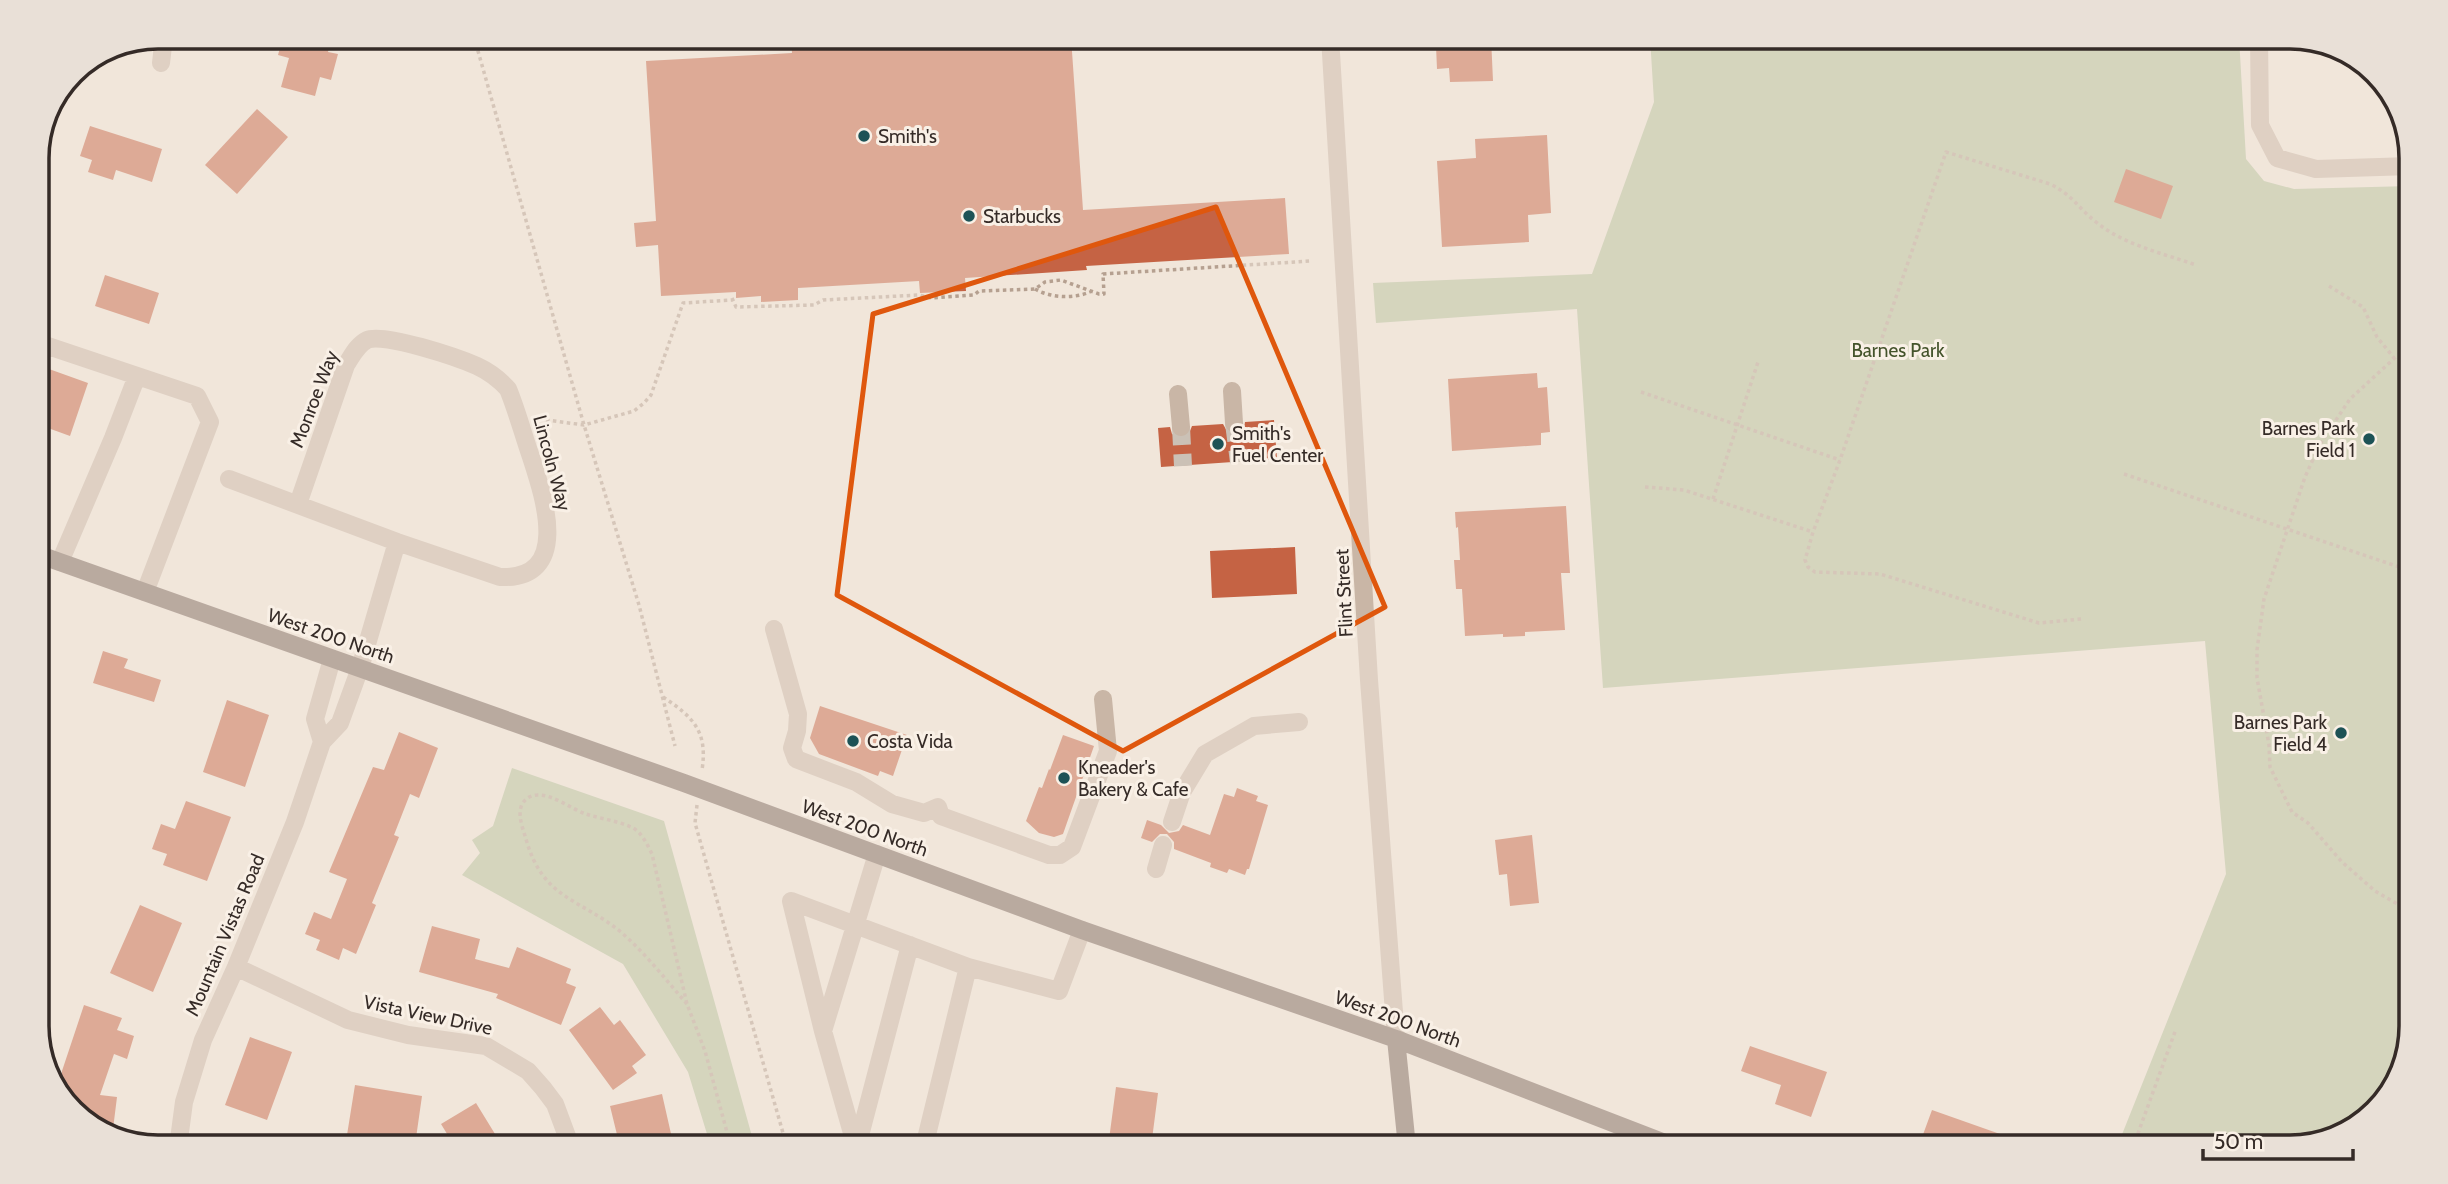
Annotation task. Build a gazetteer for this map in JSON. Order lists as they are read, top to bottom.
{
  "streets": {
    "main road": ["Flint Street", "West 200 North"],
    "street": [
      "Monroe Way",
      "Lincoln Way",
      "Mountain Vistas Road",
      "Vista View Drive"
    ]
  },
  "crossings": [
    ["Monroe Way", "Lincoln Way"],
    ["Flint Street", "West 200 North"],
    ["West 200 North", "Mountain Vistas Road"],
    ["Mountain Vistas Road", "Vista View Drive"]
  ],
  "parks": ["Barnes Park"],
  "places": [
    "Smith's",
    "Starbucks",
    "Barnes Park Field 1",
    "Smith's Fuel Center",
    "Barnes Park Field 4",
    "Costa Vida",
    "Kneader's Bakery & Cafe"
  ],
  "scale_bar": "50 m"
}
